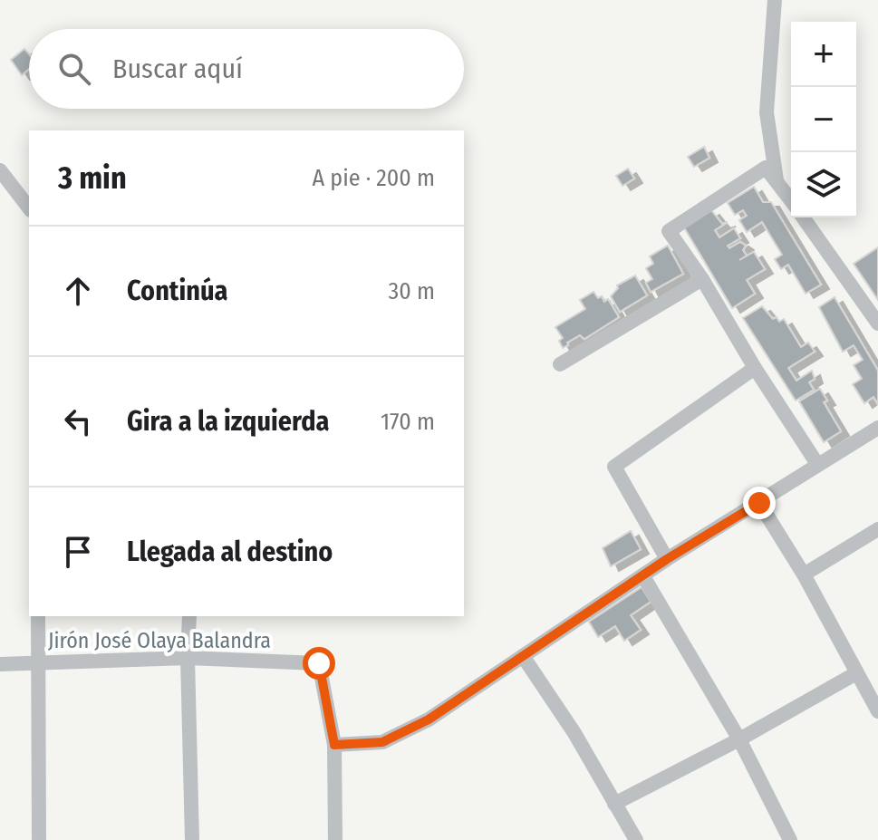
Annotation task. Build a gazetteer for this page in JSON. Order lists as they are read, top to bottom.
{
  "streets": {
    "street": ["Jirón José Olaya Balandra"]
  },
  "page": {
    "map_buttons": ["+", "−"],
    "search": "Buscar aquí",
    "heading": ["3 min", "A pie · 200 m"],
    "list": [
      ["Continúa", "30 m"],
      ["Gira a la izquierda", "170 m"],
      "Llegada al destino"
    ]
  }
}
